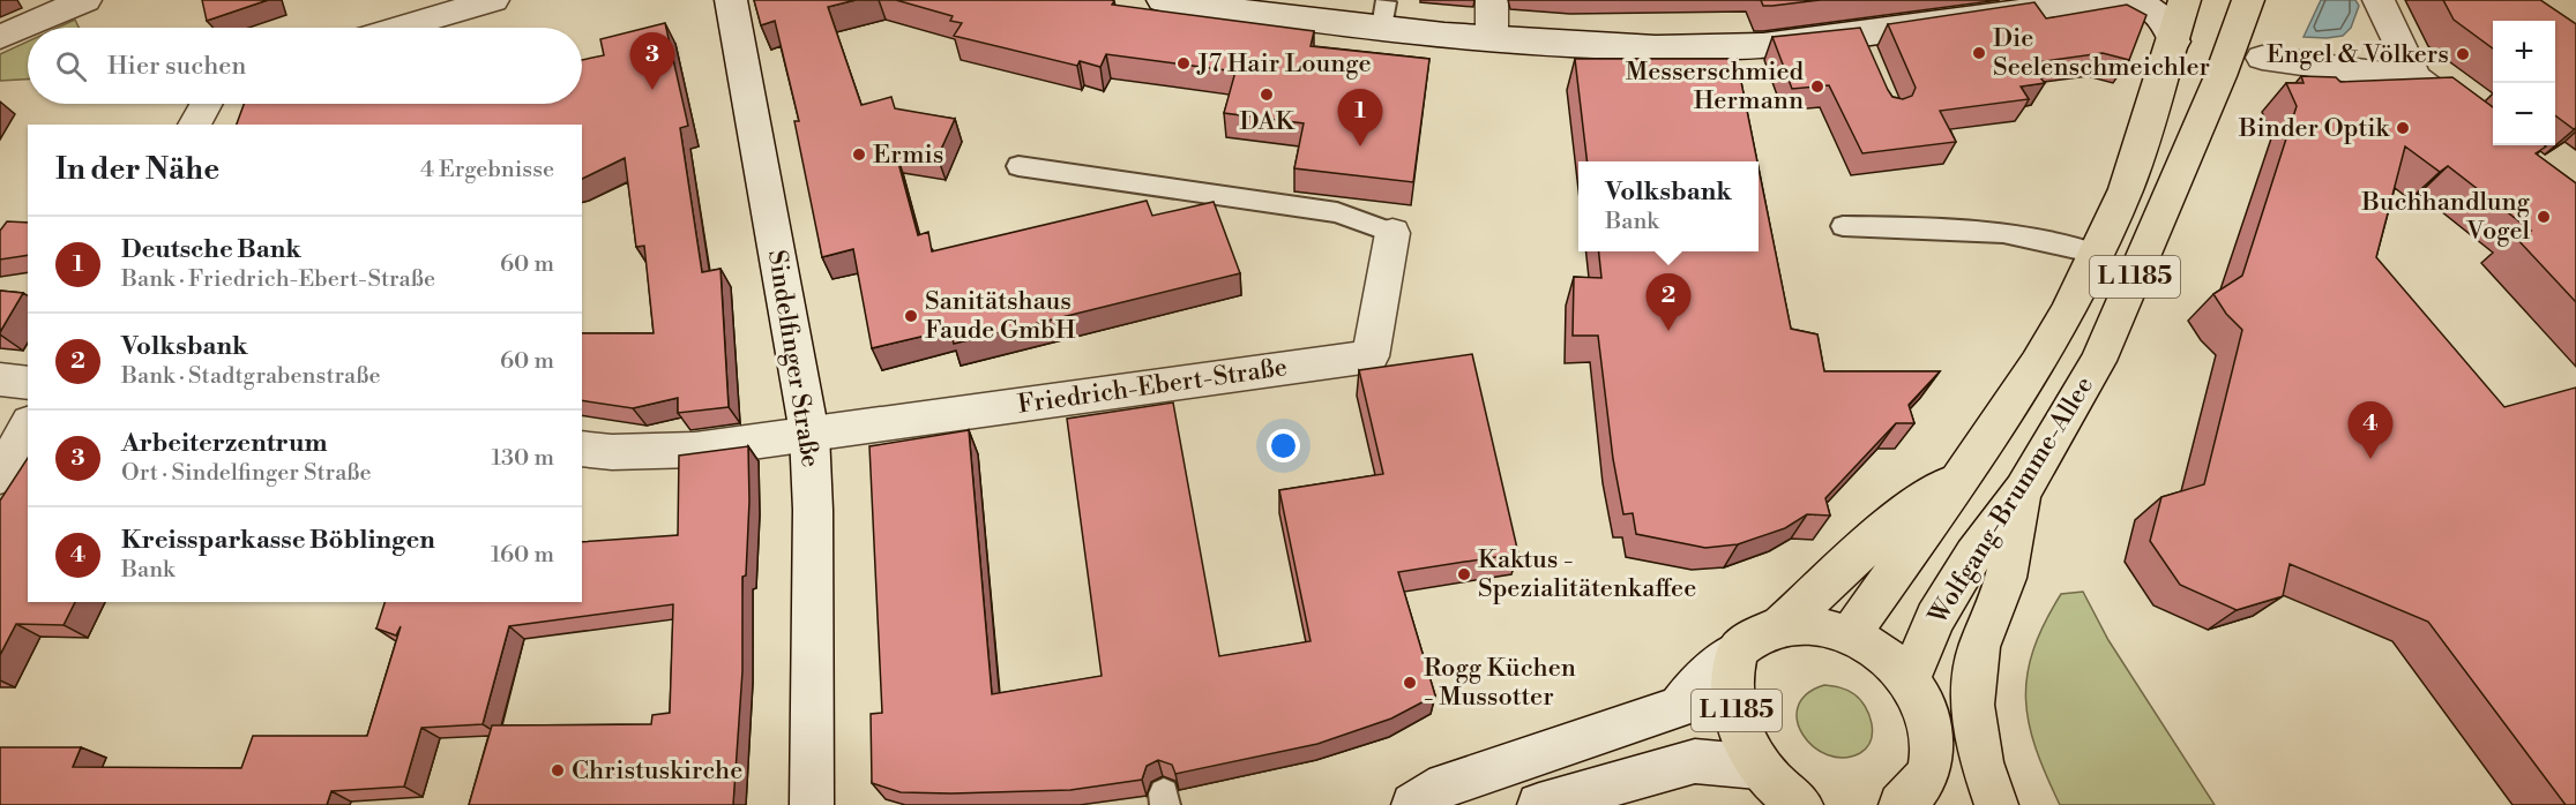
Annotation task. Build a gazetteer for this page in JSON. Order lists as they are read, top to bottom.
{
  "streets": {
    "main road": [
      "L 1185",
      "Sindelfinger Straße",
      "Friedrich-Ebert-Straße",
      "Wolfgang-Brumme-Allee"
    ]
  },
  "crossings": [
    ["L 1185", "Wolfgang-Brumme-Allee"],
    ["Sindelfinger Straße", "Friedrich-Ebert-Straße"]
  ],
  "places": [
    "Die Seelenschmeichler",
    "Engel & Völkers",
    "J7 Hair Lounge",
    "Messerschmied Hermann",
    "DAK",
    "Binder Optik",
    "Ermis",
    "Buchhandlung Vogel",
    "Sanitätshaus Faude GmbH",
    "Kaktus - Spezialitätenkaffee",
    "Rogg Küchen - Mussotter",
    "Christuskirche"
  ],
  "page": {
    "map_buttons": ["+", "−"],
    "search": "Hier suchen",
    "pins": [
      "3",
      "1",
      "2",
      "4"
    ],
    "heading": ["In der Nähe", "4 Ergebnisse"],
    "popup": ["Volksbank", "Bank"],
    "list": [
      {
        "mark": "1",
        "name": "Deutsche Bank",
        "note": "Bank · Friedrich-Ebert-Straße",
        "value": "60 m"
      },
      {
        "mark": "2",
        "name": "Volksbank",
        "note": "Bank · Stadtgrabenstraße",
        "value": "60 m"
      },
      {
        "mark": "3",
        "name": "Arbeiterzentrum",
        "note": "Ort · Sindelfinger Straße",
        "value": "130 m"
      },
      {
        "mark": "4",
        "name": "Kreissparkasse Böblingen",
        "note": "Bank",
        "value": "160 m"
      }
    ]
  }
}
